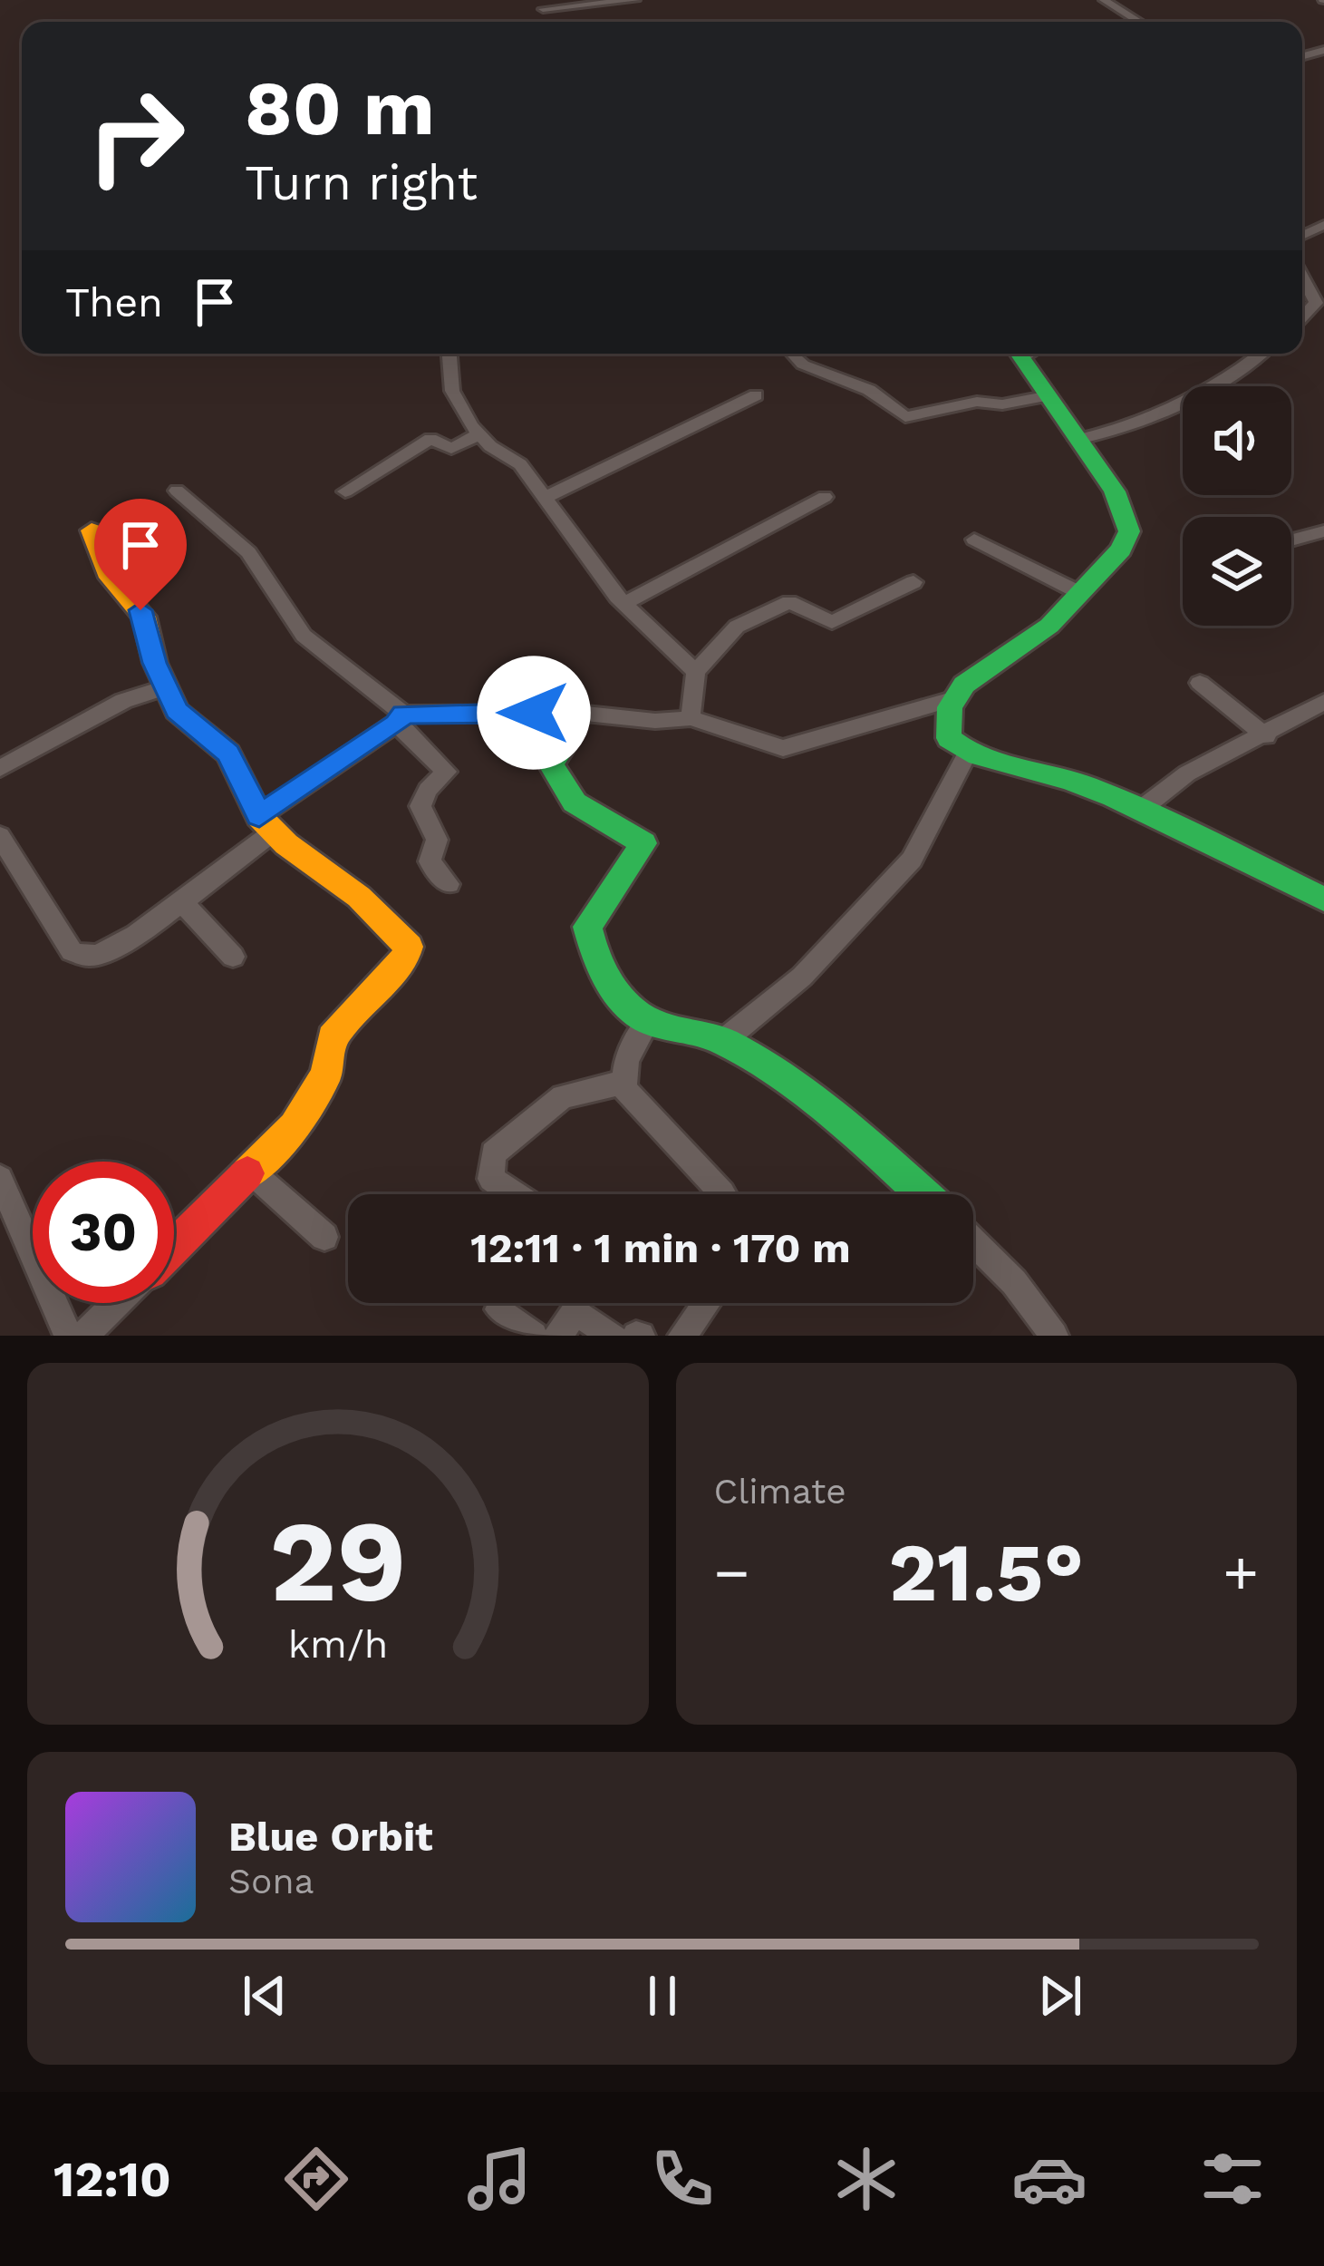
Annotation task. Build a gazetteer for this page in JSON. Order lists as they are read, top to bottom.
{
  "page": {
    "turn": ["80 m", "Turn right"],
    "then": "Then",
    "limit": "30",
    "trip": "12:11 · 1 min · 170 m",
    "tile": "Climate",
    "heat": ["−", "21.5°", "+"],
    "song": ["Blue Orbit", "Sona"],
    "tabs": "12:10",
    "gauge": ["29", "km/h"]
  }
}
